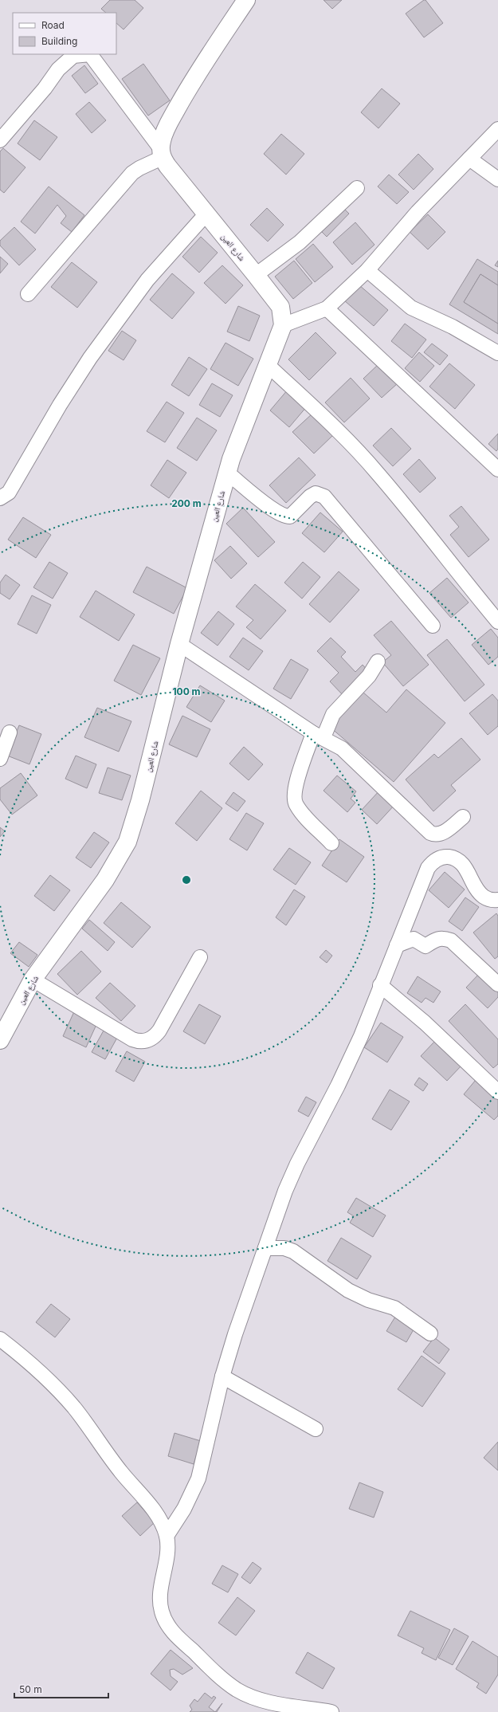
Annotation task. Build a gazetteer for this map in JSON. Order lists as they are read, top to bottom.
{
  "streets": {
    "street": ["شارع العين"]
  },
  "legend": ["Road", "Building"],
  "scale_bar": "50 m",
  "rings": ["200 m", "100 m"]
}
